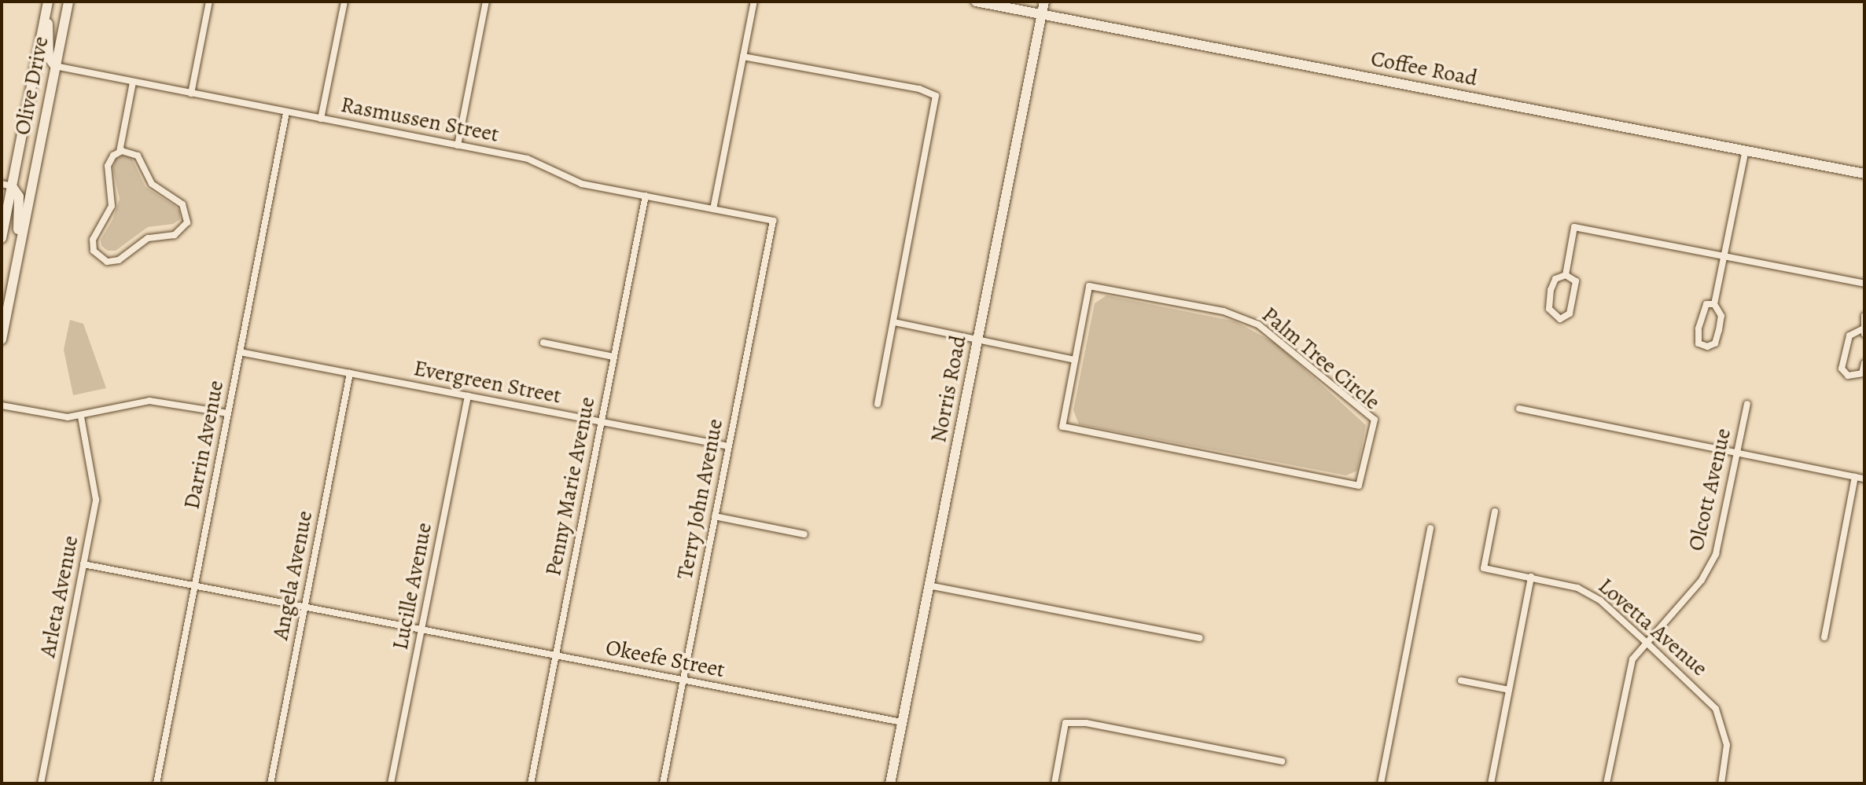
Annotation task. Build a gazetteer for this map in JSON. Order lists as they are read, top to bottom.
{
  "streets": {
    "main road": ["Coffee Road", "Olive Drive", "Norris Road"],
    "street": [
      "Rasmussen Street",
      "Palm Tree Circle",
      "Evergreen Street",
      "Darrin Avenue",
      "Penny Marie Avenue",
      "Olcott Avenue",
      "Terry John Avenue",
      "Angela Avenue",
      "Lucille Avenue",
      "Arleta Avenue",
      "Lovetta Avenue",
      "Okeefe Street"
    ]
  },
  "crossings": [
    ["Coffee Road", "Norris Road"],
    ["Olive Drive", "Rasmussen Street"],
    ["Rasmussen Street", "Darrin Avenue"],
    ["Rasmussen Street", "Penny Marie Avenue"],
    ["Rasmussen Street", "Terry John Avenue"],
    ["Evergreen Street", "Darrin Avenue"],
    ["Evergreen Street", "Penny Marie Avenue"],
    ["Evergreen Street", "Terry John Avenue"],
    ["Evergreen Street", "Angela Avenue"],
    ["Evergreen Street", "Lucille Avenue"],
    ["Norris Road", "Okeefe Street"],
    ["Penny Marie Avenue", "Okeefe Street"],
    ["Olcott Avenue", "Lovetta Avenue"],
    ["Terry John Avenue", "Okeefe Street"],
    ["Angela Avenue", "Okeefe Street"],
    ["Lucille Avenue", "Okeefe Street"]
  ]
}
